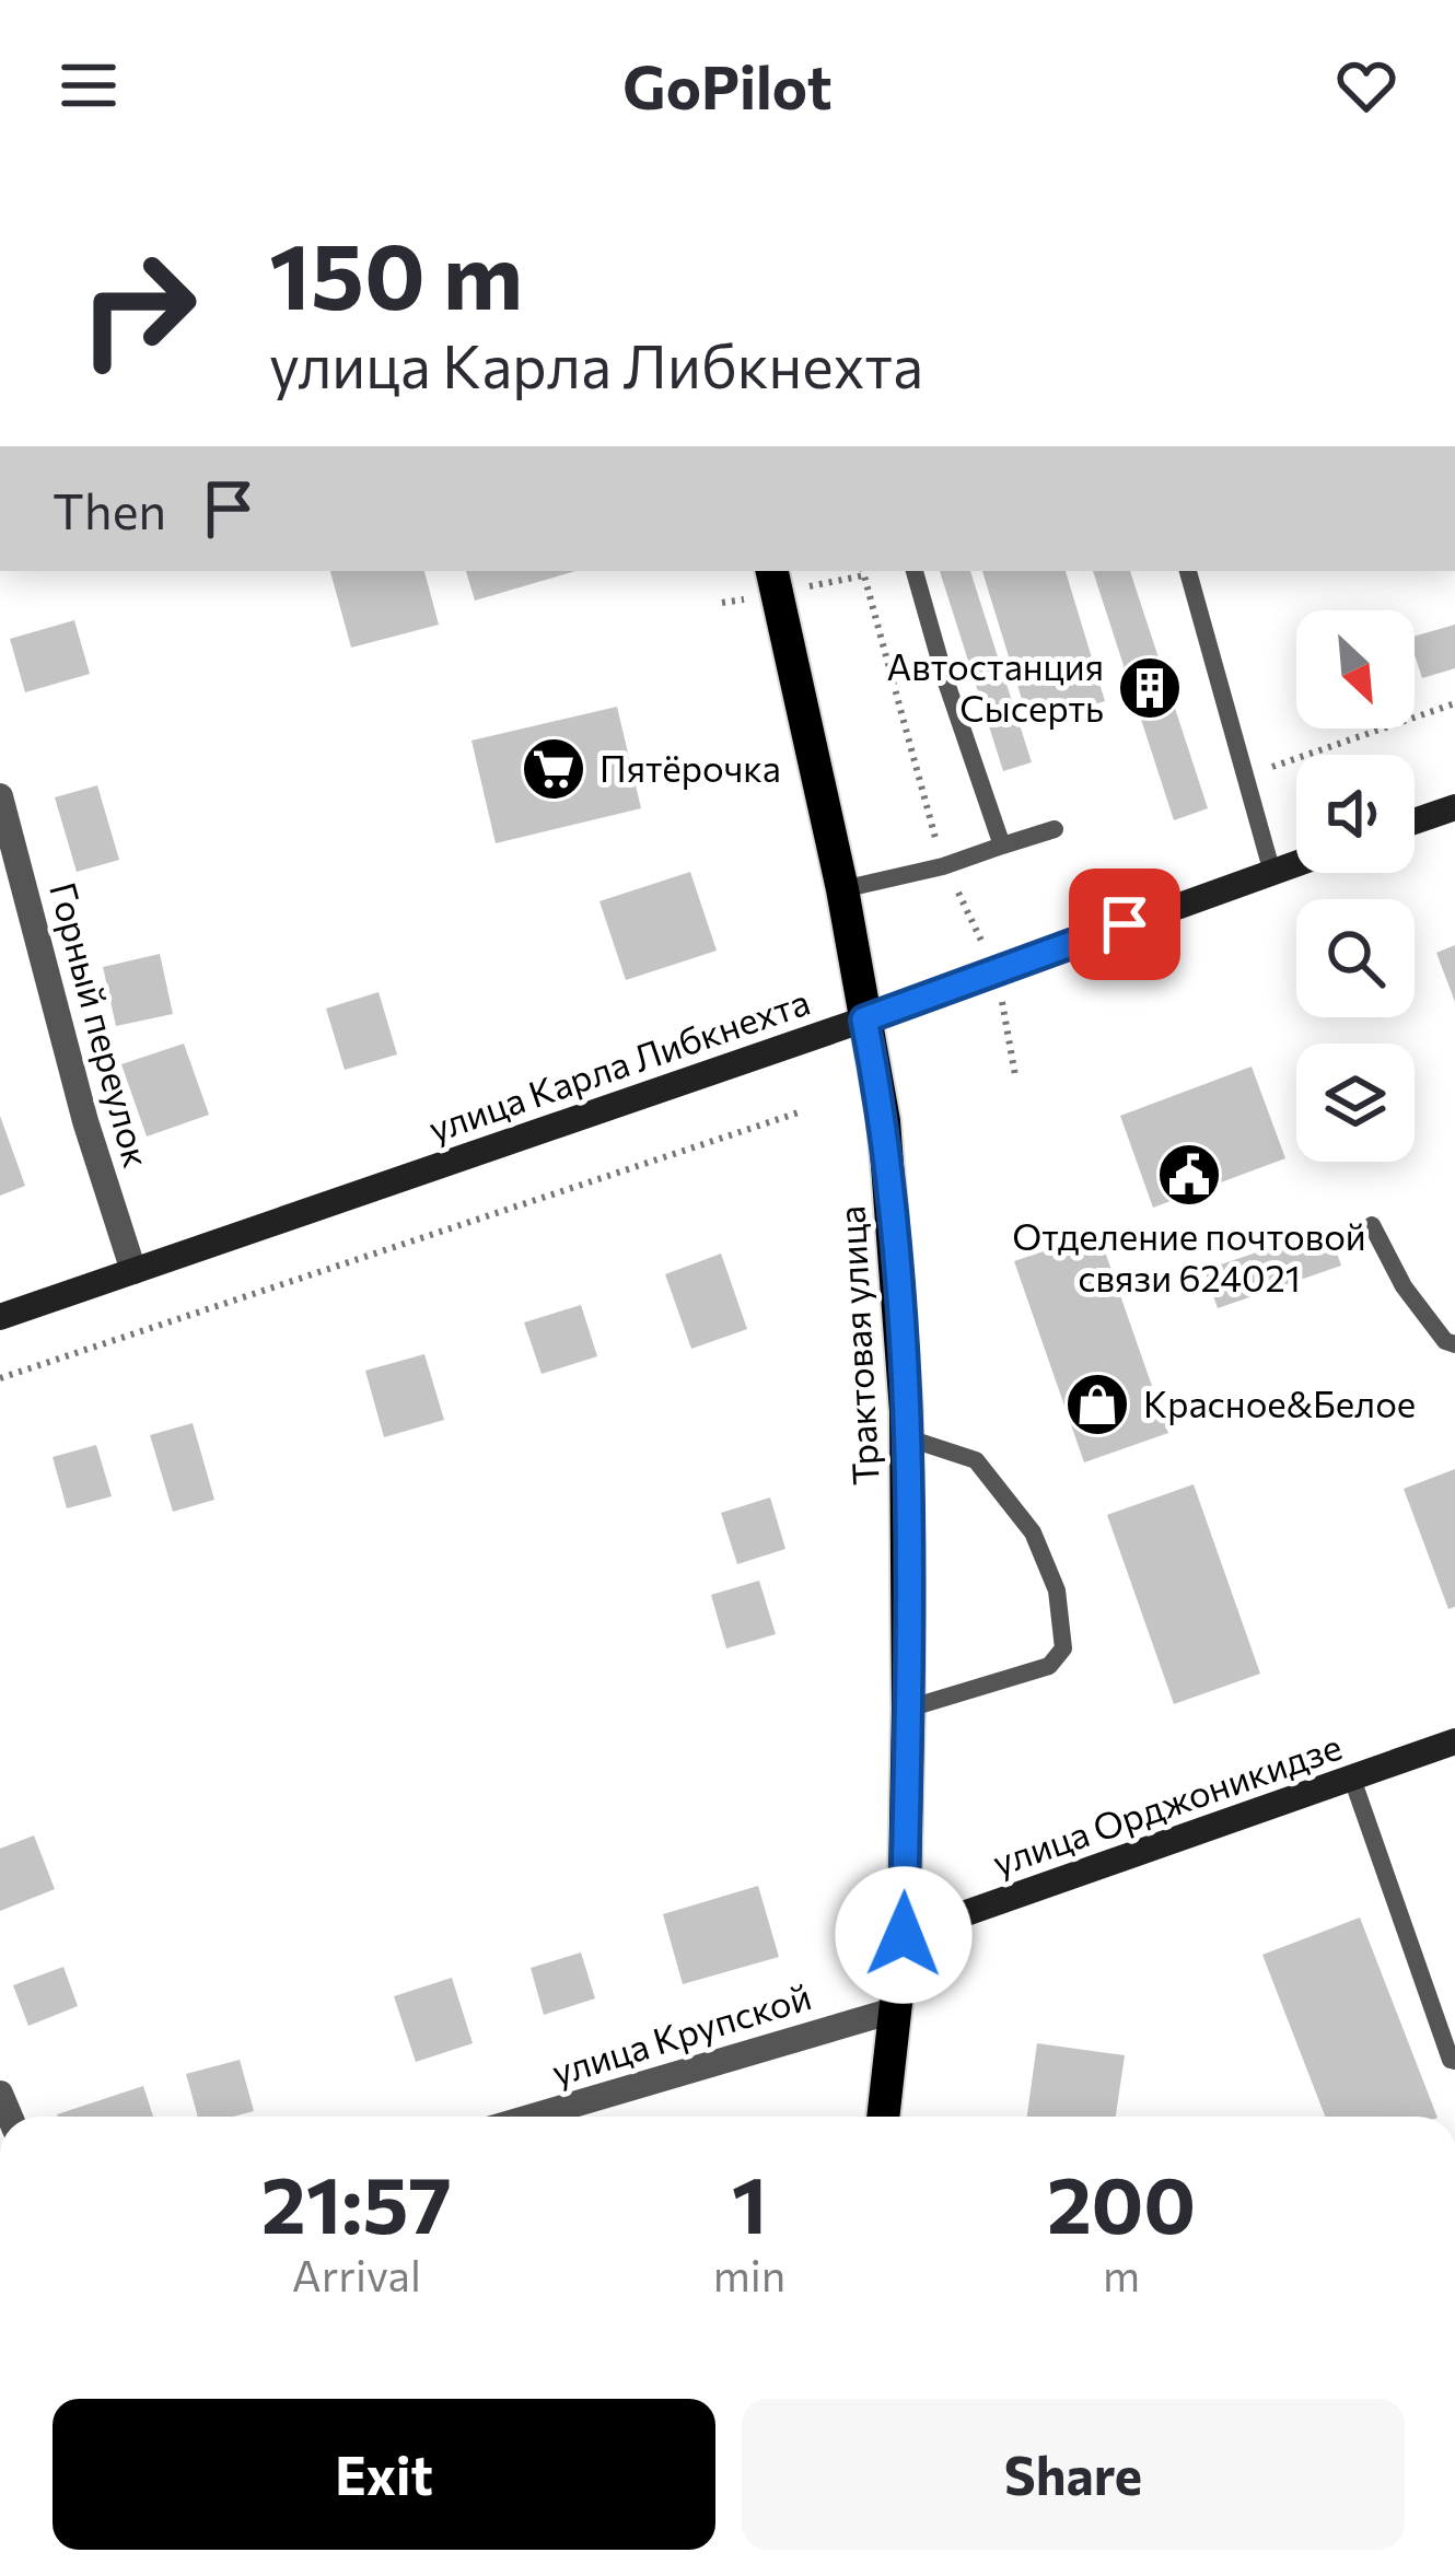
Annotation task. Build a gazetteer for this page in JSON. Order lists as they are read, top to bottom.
{
  "streets": {
    "main road": ["Трактовая улица"],
    "street": [
      "Горный переулок",
      "улица Карла Либкнехта",
      "улица Орджоникидзе",
      "улица Крупской"
    ]
  },
  "crossings": [
    ["Горный переулок", "улица Карла Либкнехта"],
    ["улица Карла Либкнехта", "Трактовая улица"],
    ["Трактовая улица", "улица Орджоникидзе"],
    ["Трактовая улица", "улица Крупской"]
  ],
  "places": {
    "building": ["Автостанция Сысерть"],
    "supermarket": ["Пятёрочка"],
    "public building": ["Отделение почтовой связи 624021"],
    "shop": ["Красное&Белое"]
  },
  "north": "bottom right",
  "page": {
    "header": "GoPilot",
    "turn": ["150 m", "улица Карла Либкнехта"],
    "then": "Then",
    "eta": [
      "21:57",
      "Arrival",
      "1",
      "min",
      "200",
      "m"
    ],
    "buttons": ["Exit", "Share"]
  }
}
